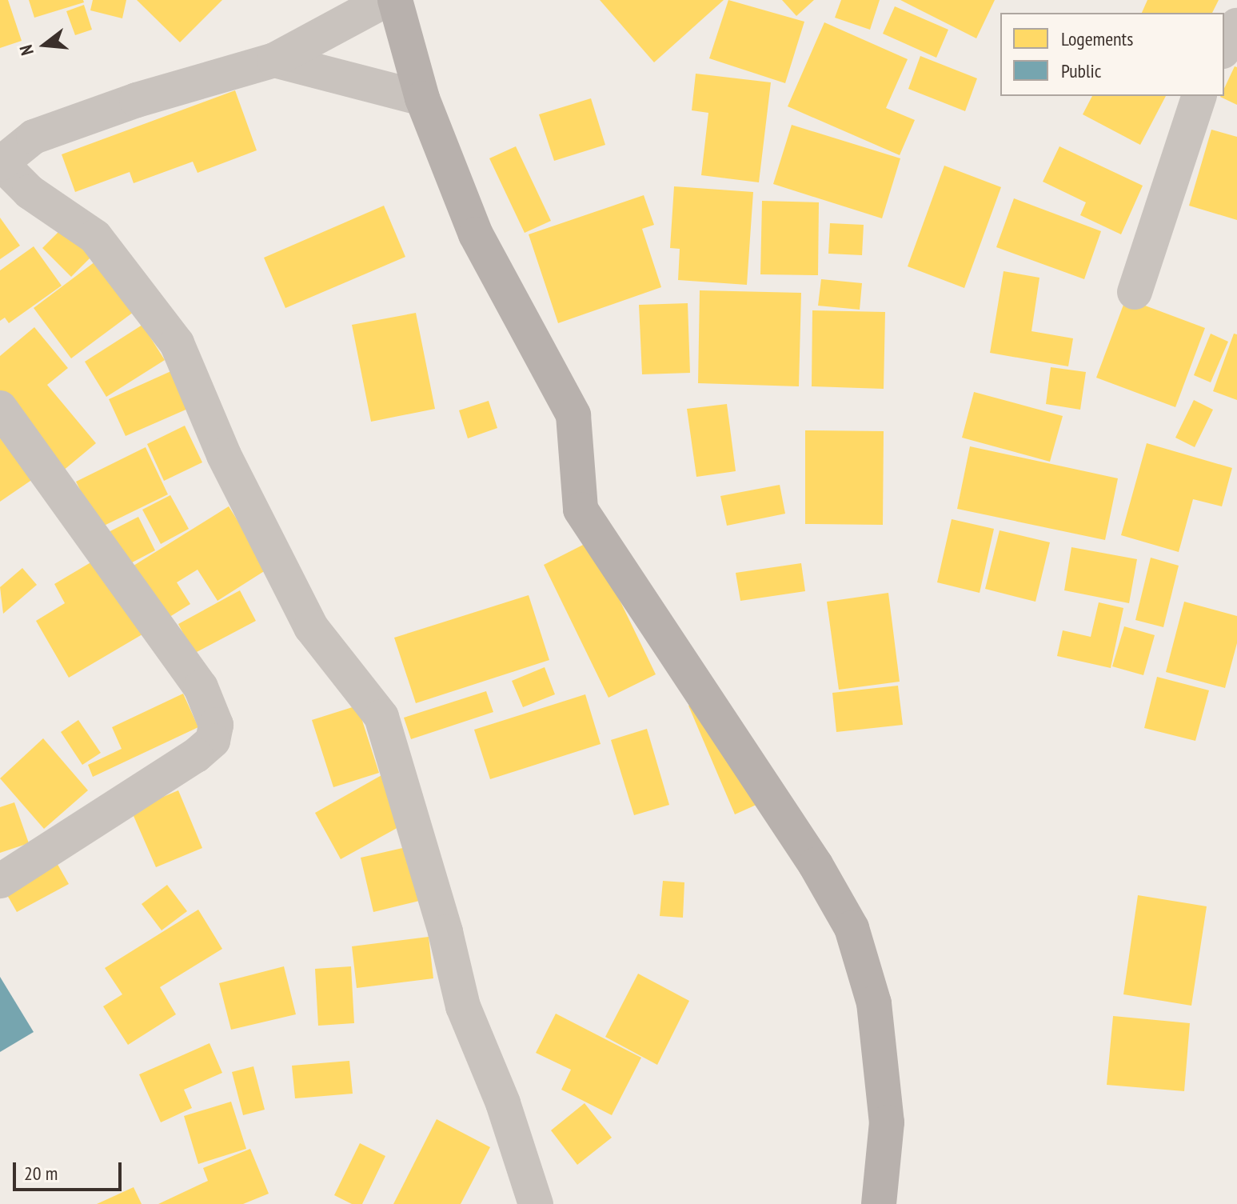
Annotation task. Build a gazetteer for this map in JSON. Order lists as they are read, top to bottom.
{
  "legend": ["Logements", "Public"],
  "scale_bar": "20 m",
  "north": "left"
}
